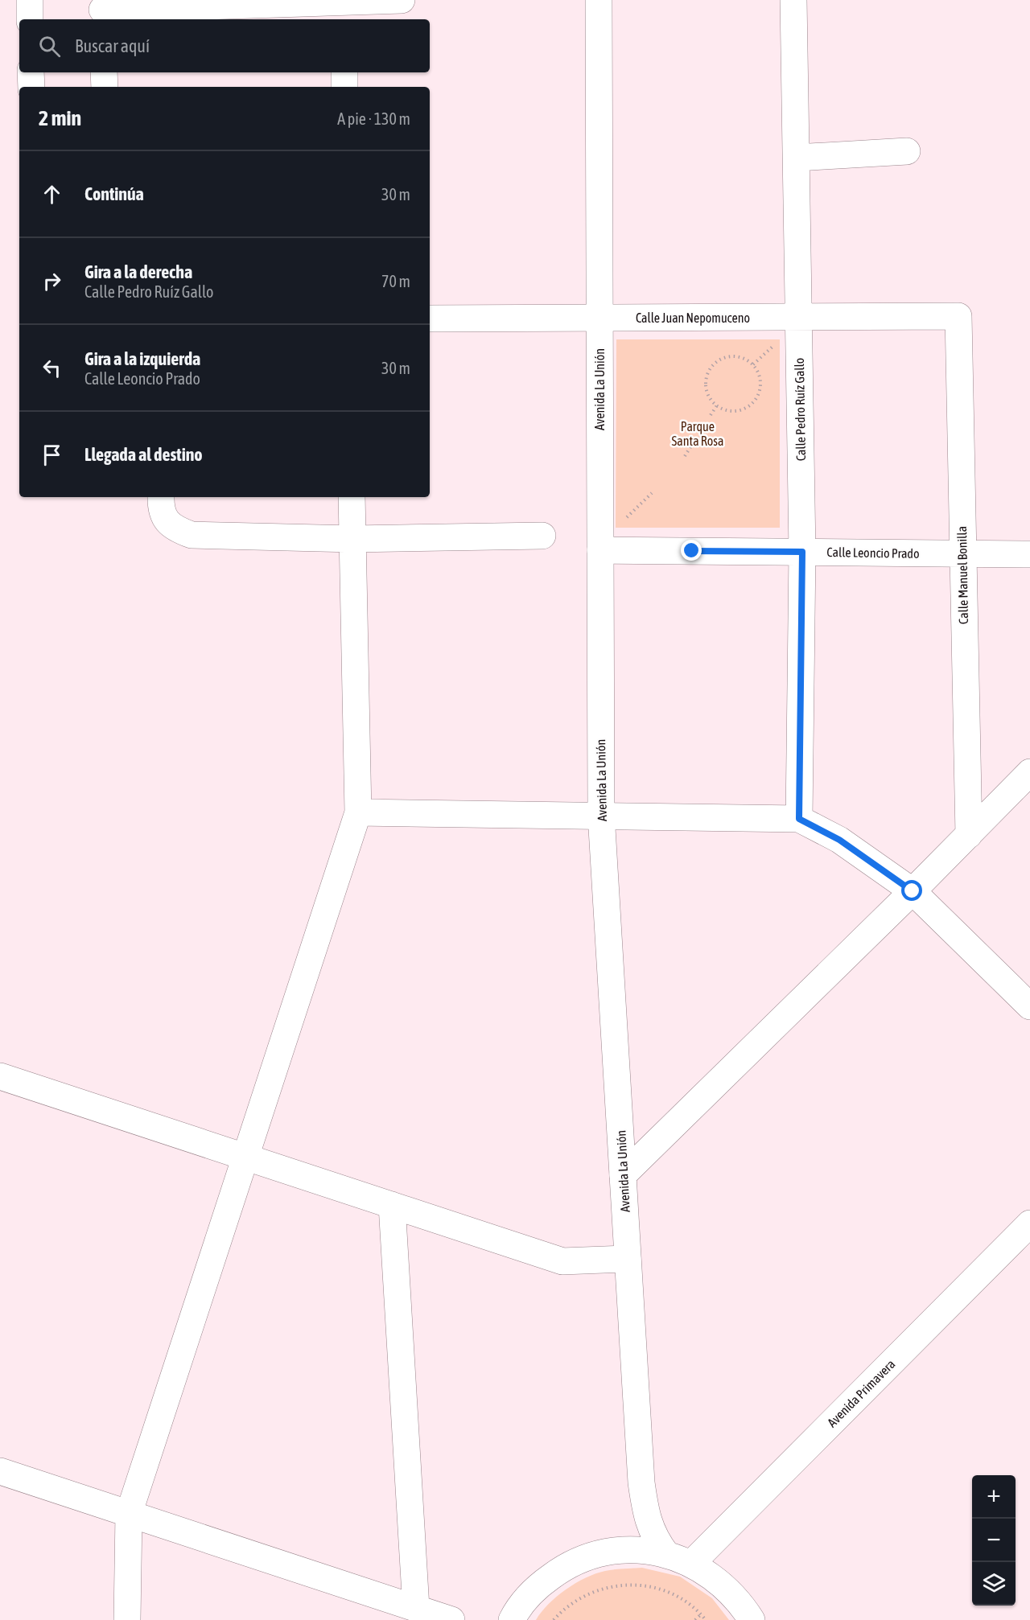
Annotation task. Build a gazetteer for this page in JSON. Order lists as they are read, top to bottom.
{
  "streets": {
    "street": [
      "Calle Juan Nepomuceno",
      "Avenida La Unión",
      "Calle Pedro Ruíz Gallo",
      "Calle Leoncio Prado",
      "Calle Manuel Bonilla",
      "Avenida Primavera"
    ]
  },
  "crossings": [
    ["Calle Juan Nepomuceno", "Avenida La Unión"],
    ["Calle Juan Nepomuceno", "Calle Pedro Ruíz Gallo"],
    ["Calle Juan Nepomuceno", "Calle Manuel Bonilla"],
    ["Avenida La Unión", "Calle Leoncio Prado"],
    ["Calle Pedro Ruíz Gallo", "Calle Leoncio Prado"],
    ["Calle Leoncio Prado", "Calle Manuel Bonilla"]
  ],
  "parks": ["Parque Santa Rosa"],
  "page": {
    "search": "Buscar aquí",
    "heading": ["2 min", "A pie · 130 m"],
    "list": [
      ["Continúa", "30 m"],
      ["Gira a la derecha", "Calle Pedro Ruíz Gallo", "70 m"],
      ["Gira a la izquierda", "Calle Leoncio Prado", "30 m"],
      "Llegada al destino"
    ],
    "map_buttons": ["+", "−"]
  }
}
